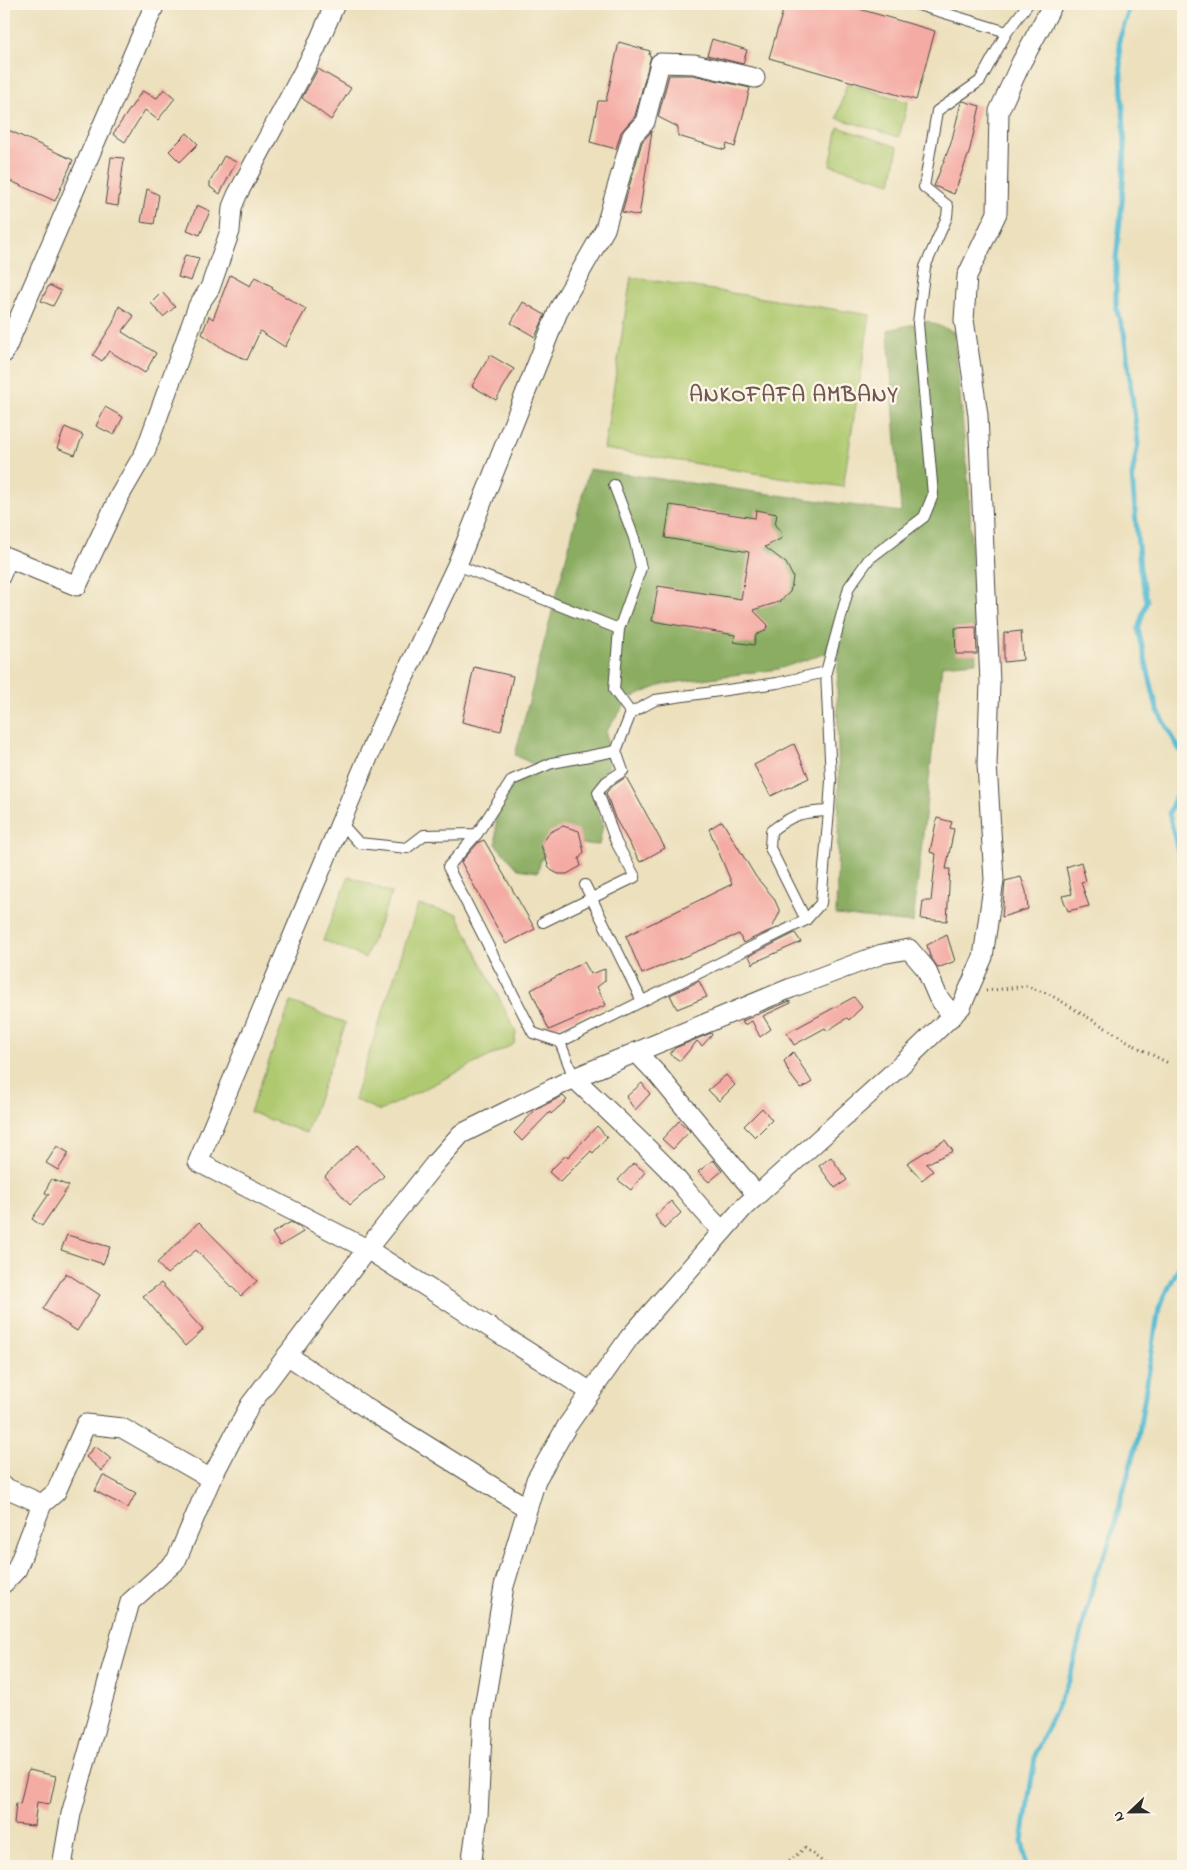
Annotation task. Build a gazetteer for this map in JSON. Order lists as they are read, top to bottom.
{
  "districts": ["ANKOFAFA AMBANY"],
  "north": "left"
}
